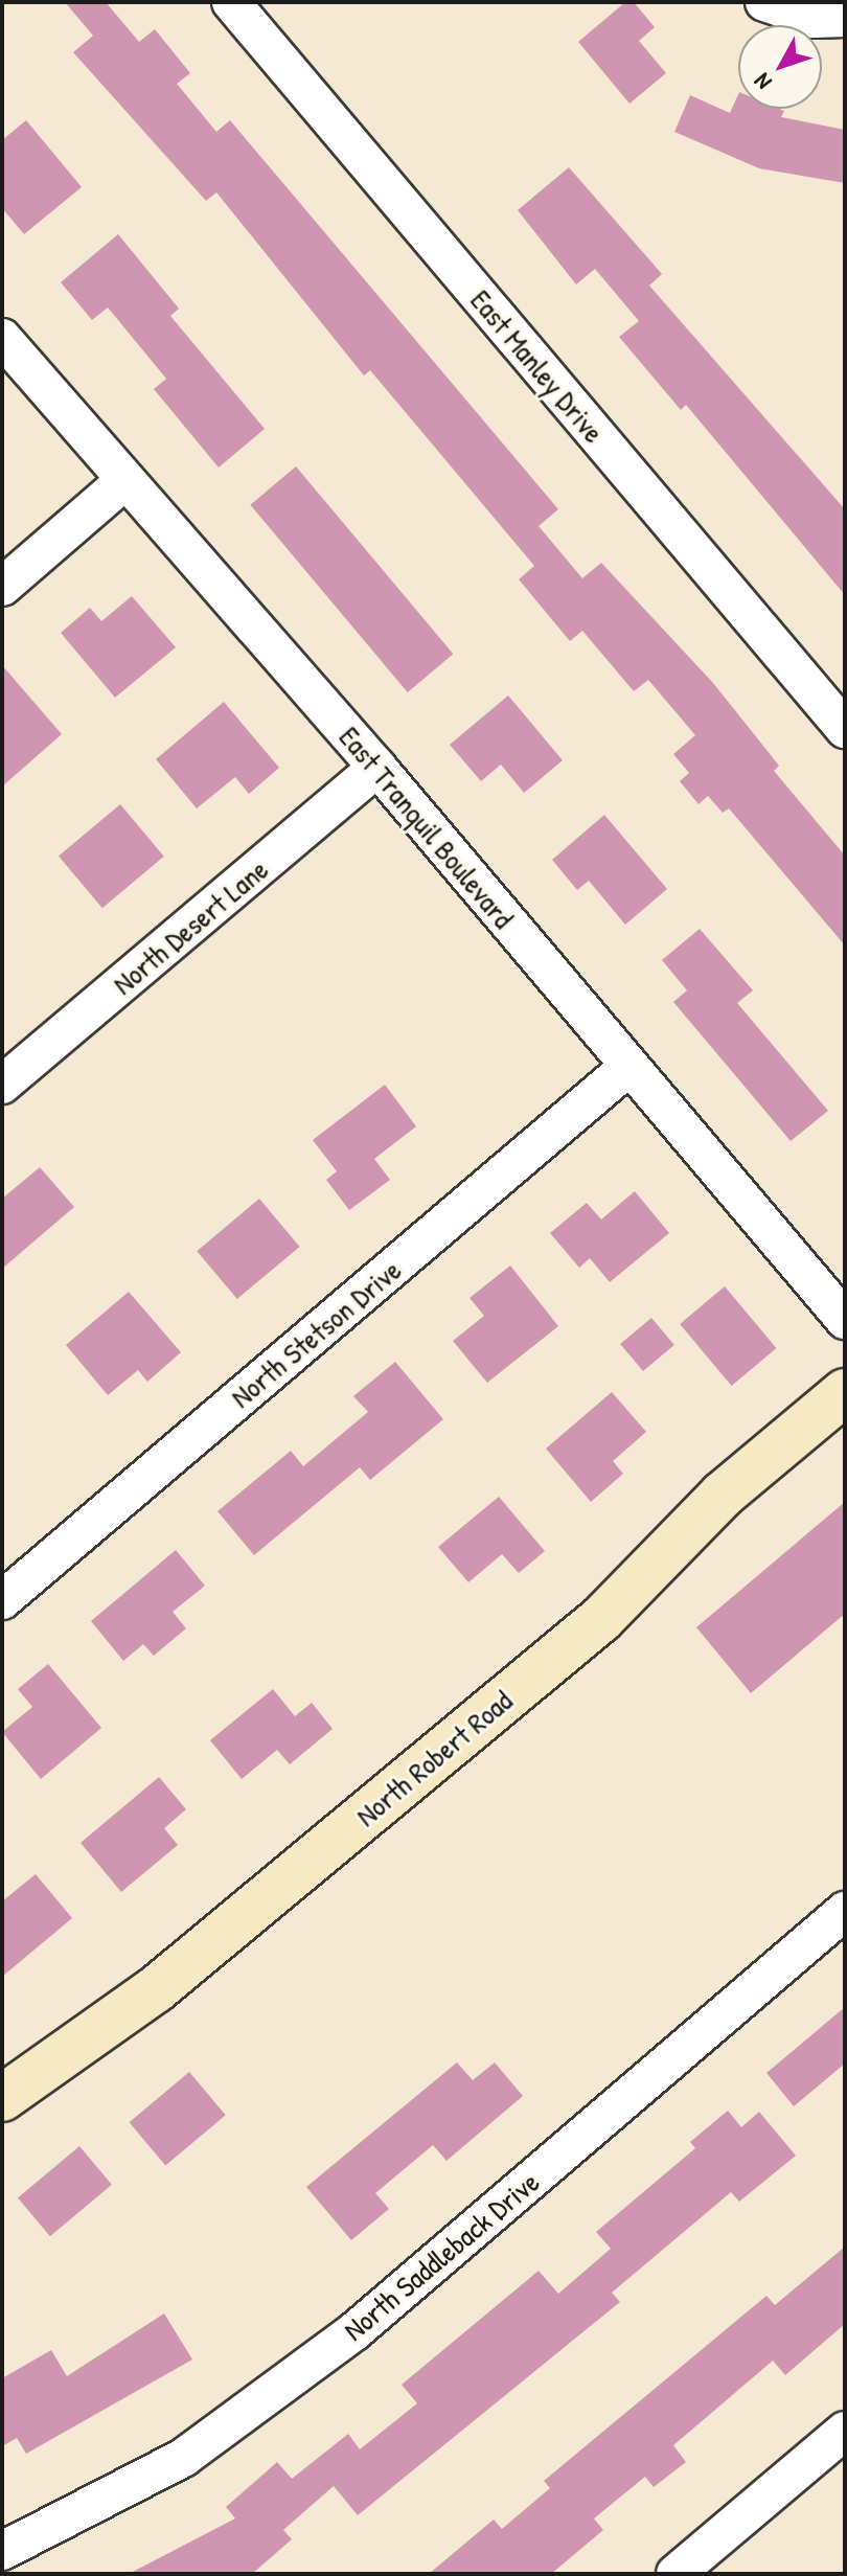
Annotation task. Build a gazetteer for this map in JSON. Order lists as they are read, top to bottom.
{
  "streets": {
    "main road": ["North Robert Road"],
    "street": [
      "East Manley Drive",
      "East Tranquil Boulevard",
      "North Desert Lane",
      "North Stetson Drive",
      "North Saddleback Drive"
    ]
  },
  "crossings": [
    ["East Tranquil Boulevard", "North Desert Lane"],
    ["East Tranquil Boulevard", "North Stetson Drive"]
  ],
  "north": "bottom left"
}
